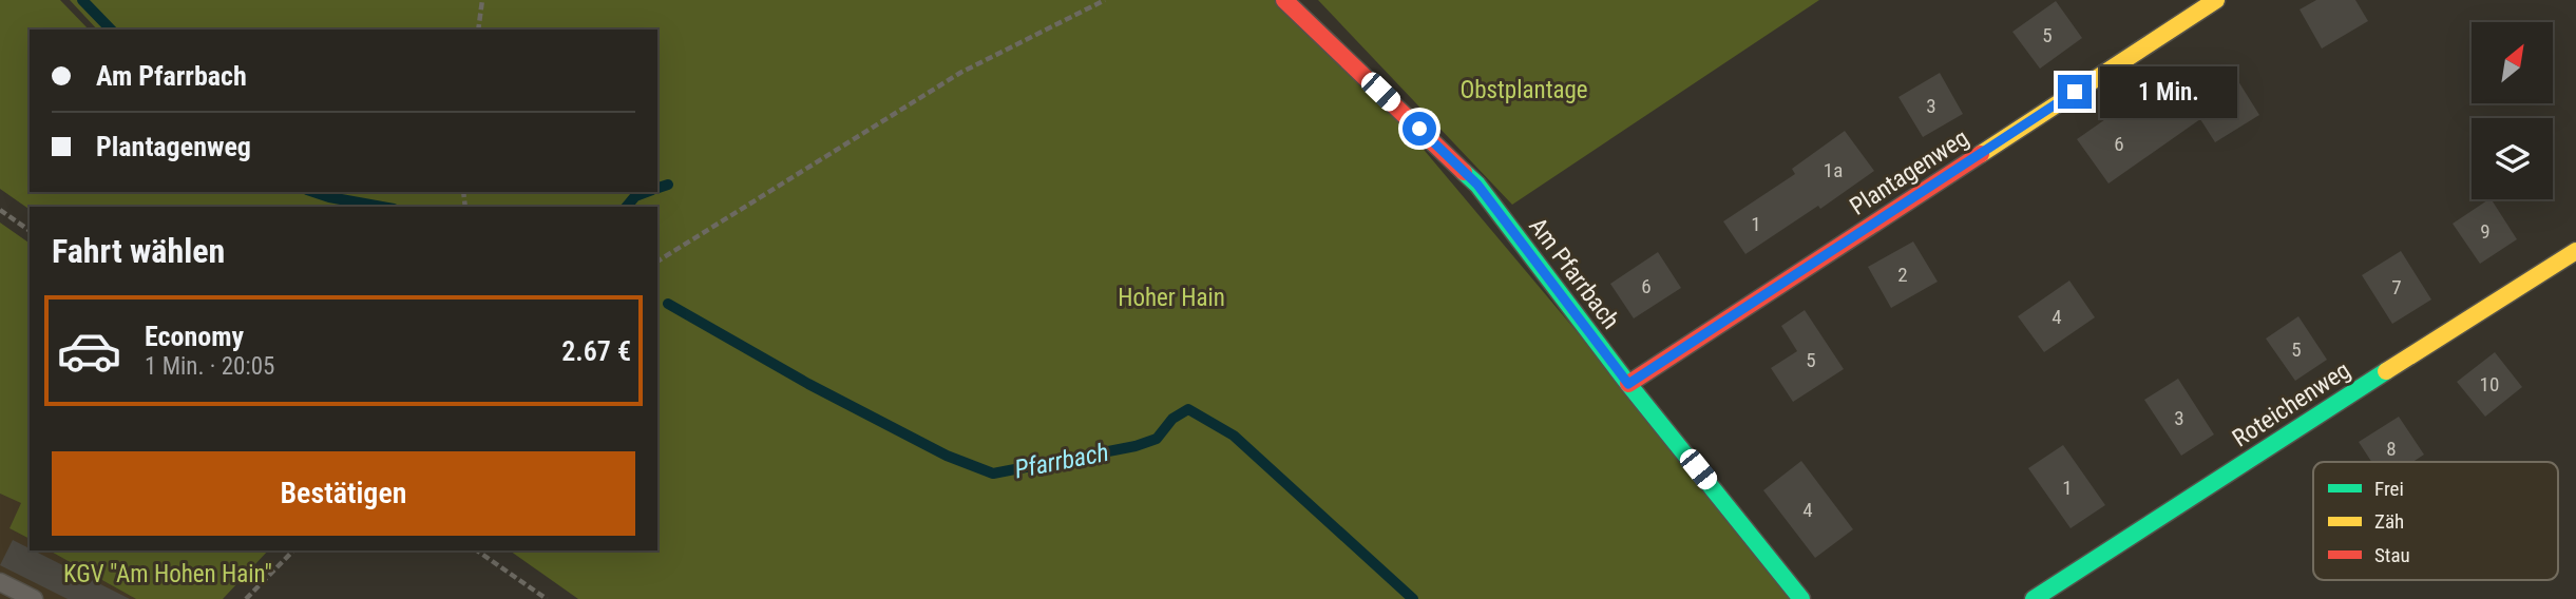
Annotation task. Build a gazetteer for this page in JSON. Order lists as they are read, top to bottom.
{
  "streets": {
    "street": ["Plantagenweg", "Am Pfarrbach", "Roteichenweg"]
  },
  "crossings": [
    ["Plantagenweg", "Am Pfarrbach"]
  ],
  "water": ["Pfarrbach"],
  "parks": ["Obstplantage", "Hoher Hain", "KGV \"Am Hohen Hain\""],
  "house_numbers": [
    "5",
    "3",
    "6",
    "1a",
    "1",
    "9",
    "2",
    "6",
    "7",
    "4",
    "5",
    "5",
    "10",
    "3",
    "8",
    "1",
    "4"
  ],
  "legend": ["Frei", "Zäh", "Stau"],
  "north": "top right",
  "page": {
    "banner": ["Am Pfarrbach", "Plantagenweg"],
    "bubble": "1 Min.",
    "heading": "Fahrt wählen",
    "list": [
      {
        "name": "Economy",
        "note": "1 Min. · 20:05",
        "value": "2.67 €"
      }
    ],
    "buttons": "Bestätigen"
  }
}
